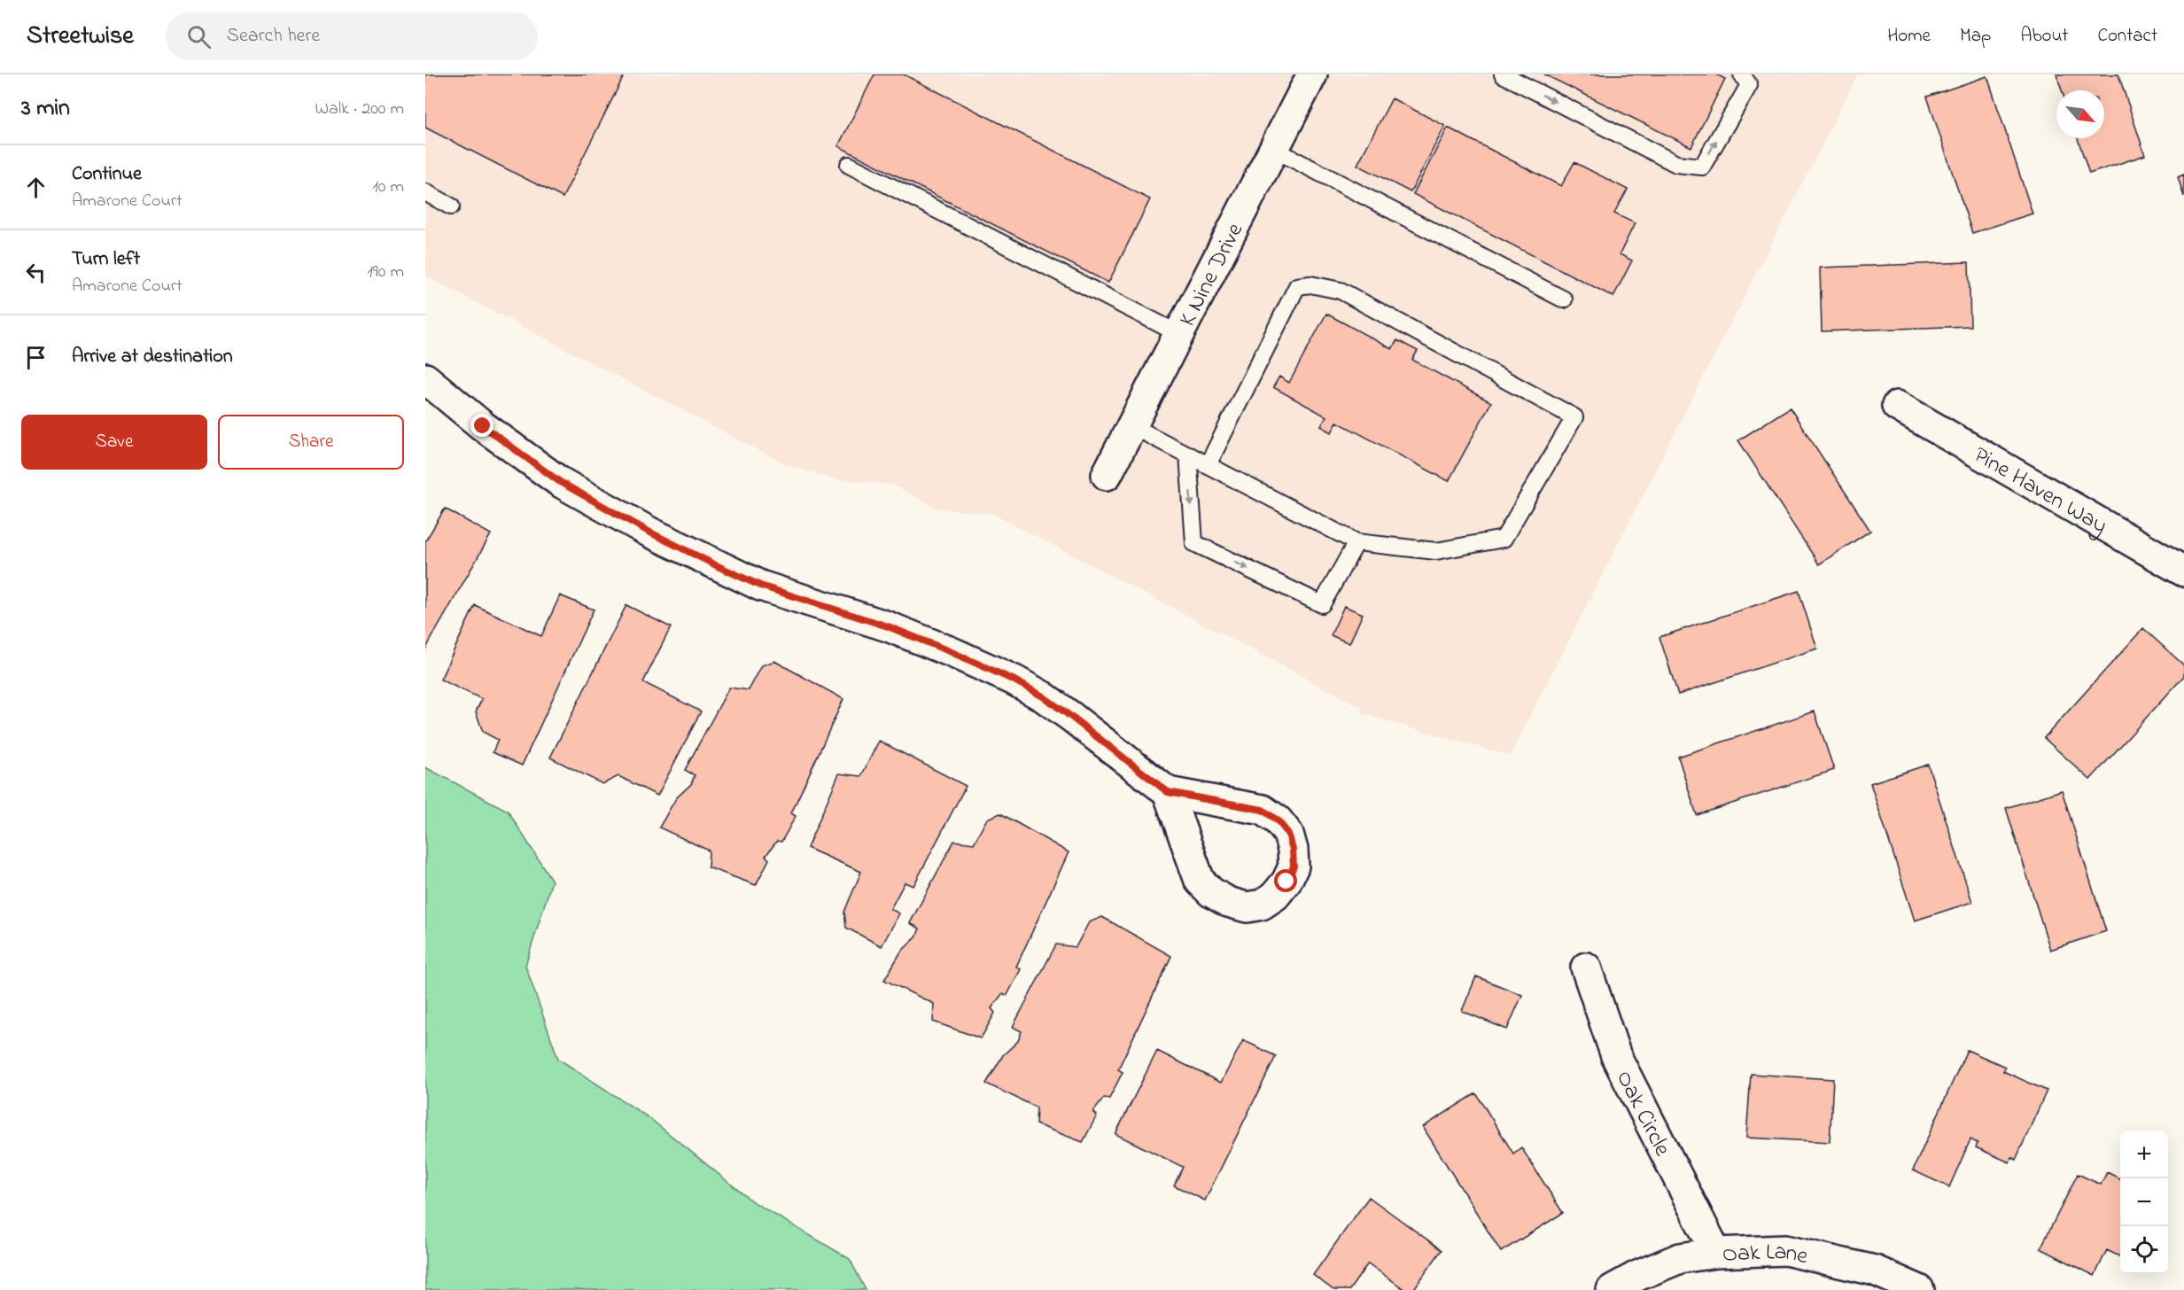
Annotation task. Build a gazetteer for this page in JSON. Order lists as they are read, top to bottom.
{
  "streets": {
    "street": [
      "K Nine Drive",
      "Pine Haven Way",
      "Oak Circle",
      "Oak Lane"
    ]
  },
  "crossings": [
    ["Oak Circle", "Oak Lane"]
  ],
  "north": "bottom right",
  "page": {
    "header": "Streetwise",
    "search": "Search here",
    "nav": [
      "Home",
      "Map",
      "About",
      "Contact"
    ],
    "heading": ["3 min", "Walk · 200 m"],
    "list": [
      ["Continue", "Amarone Court", "10 m"],
      ["Turn left", "Amarone Court", "190 m"],
      "Arrive at destination"
    ],
    "buttons": ["Save", "Share"],
    "map_buttons": ["+", "−"]
  }
}
